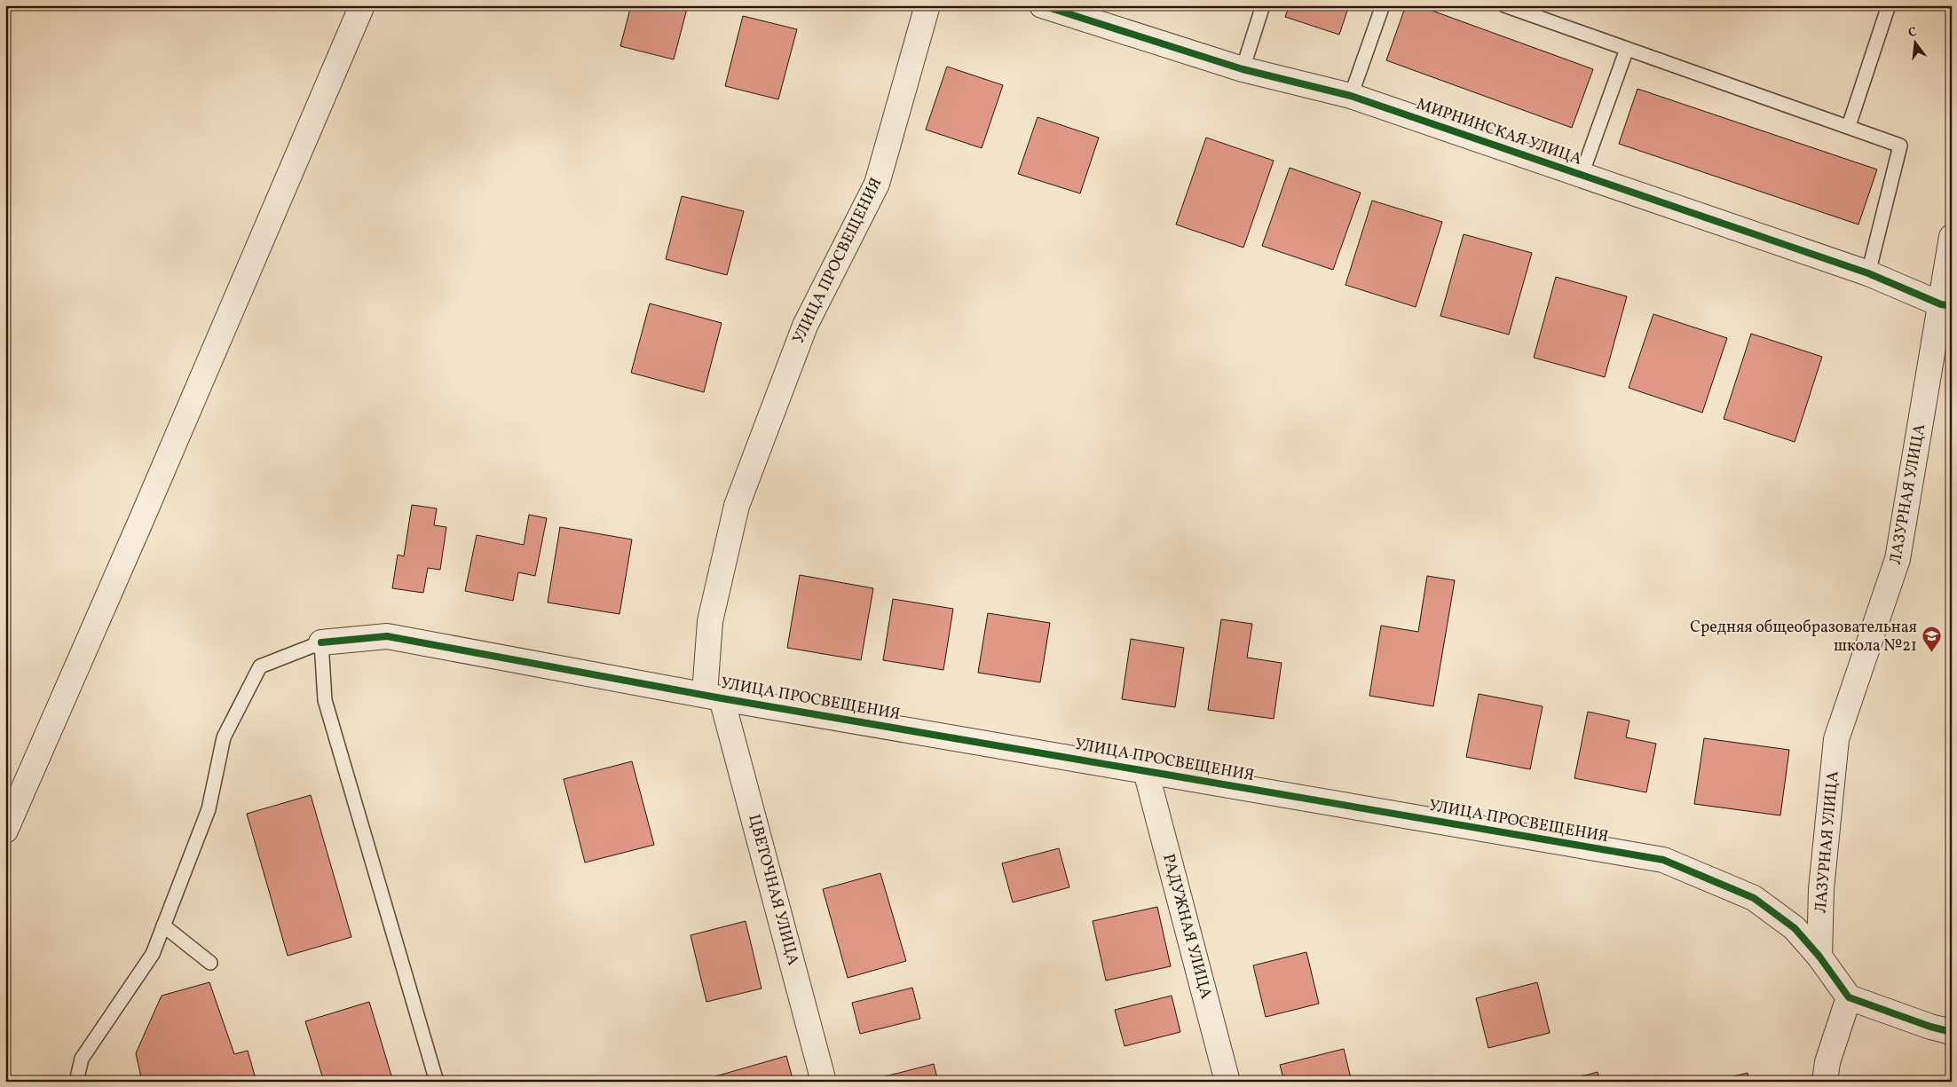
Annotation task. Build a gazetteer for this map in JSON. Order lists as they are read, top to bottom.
{
  "streets": {
    "street": [
      "МИРНИНСКАЯ УЛИЦА",
      "УЛИЦА ПРОСВЕЩЕНИЯ",
      "ЛАЗУРНАЯ УЛИЦА",
      "ЦВЕТОЧНАЯ УЛИЦА",
      "РАДУЖНАЯ УЛИЦА"
    ]
  },
  "crossings": [
    ["МИРНИНСКАЯ УЛИЦА", "ЛАЗУРНАЯ УЛИЦА"],
    ["УЛИЦА ПРОСВЕЩЕНИЯ", "ЛАЗУРНАЯ УЛИЦА"],
    ["УЛИЦА ПРОСВЕЩЕНИЯ", "ЦВЕТОЧНАЯ УЛИЦА"],
    ["УЛИЦА ПРОСВЕЩЕНИЯ", "РАДУЖНАЯ УЛИЦА"]
  ],
  "places": {
    "school or university": ["Средняя общеобразовательная школа №21"]
  },
  "north": "top"
}
